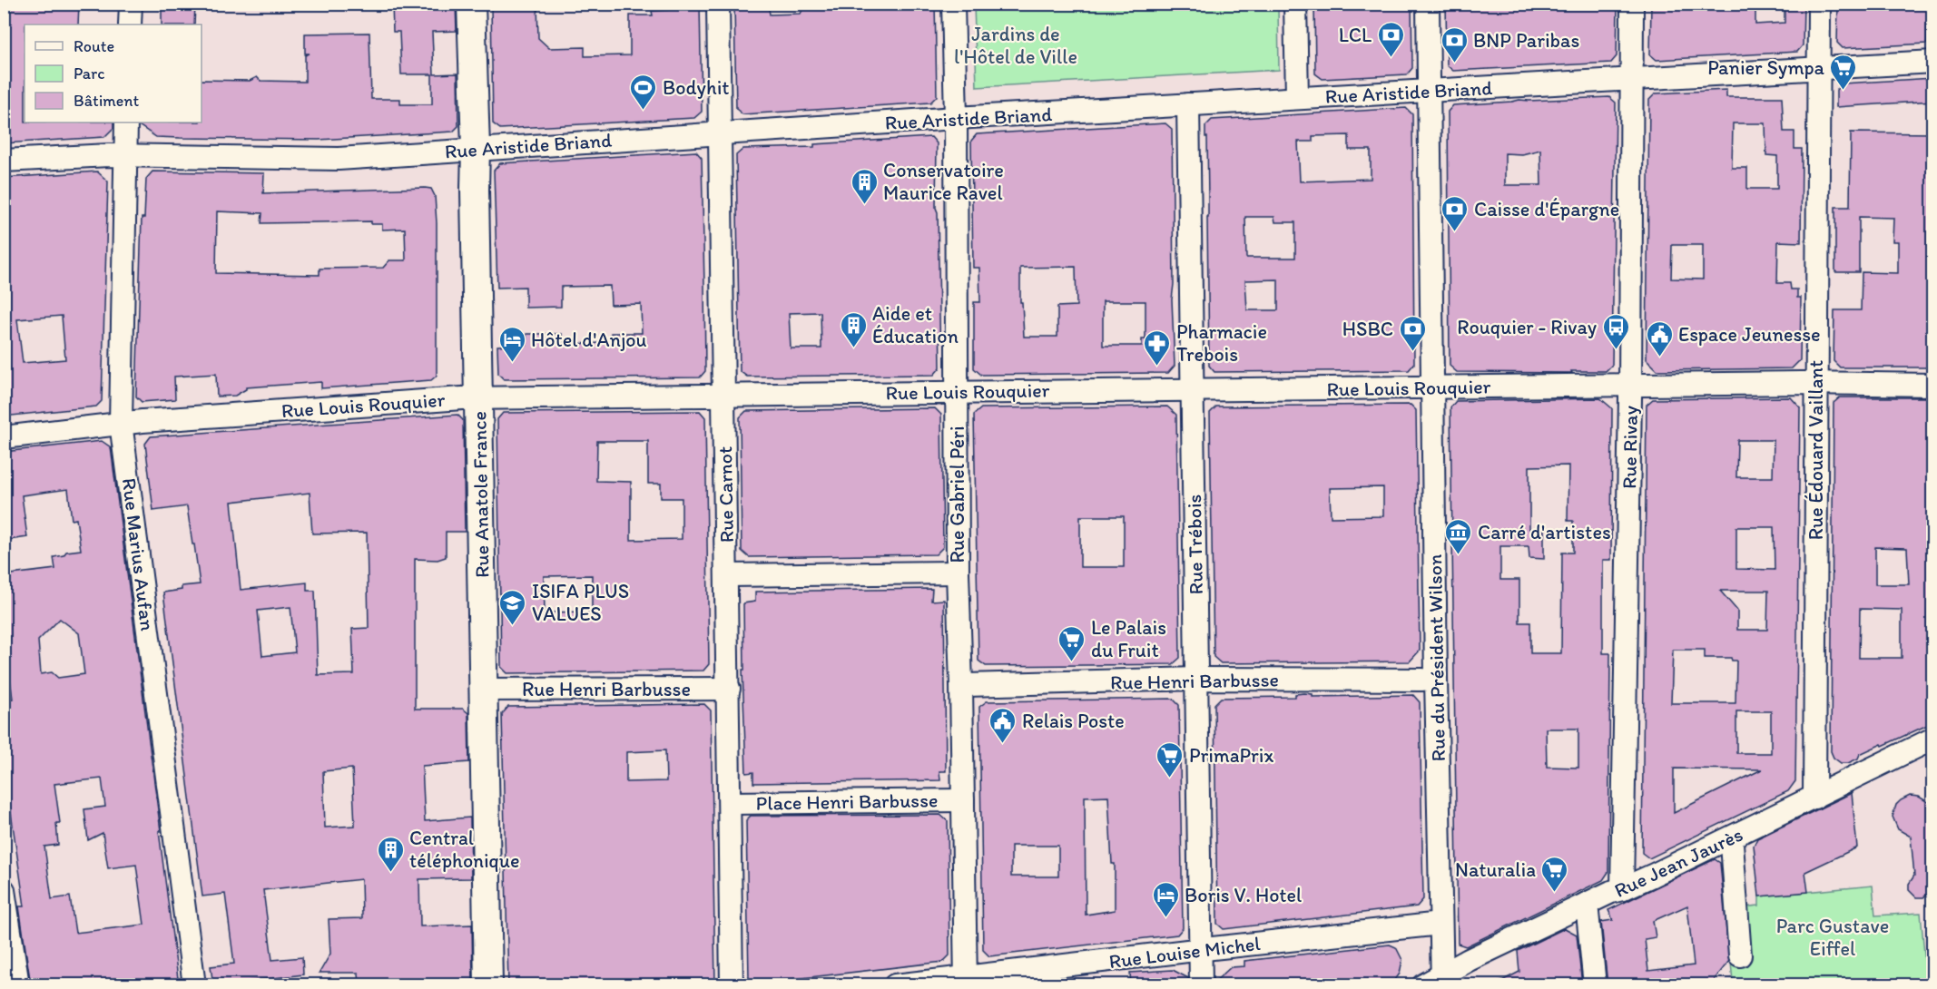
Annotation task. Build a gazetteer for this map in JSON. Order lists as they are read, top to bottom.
{
  "streets": {
    "main road": ["Rue Anatole France"],
    "street": [
      "Rue Aristide Briand",
      "Rue Louis Rouquier",
      "Rue Rivay",
      "Rue Édouard Vaillant",
      "Rue Carnot",
      "Rue Gabriel Péri",
      "Rue Trébois",
      "Rue Marius Aufan",
      "Rue du Président Wilson",
      "Rue Henri Barbusse",
      "Place Henri Barbusse",
      "Rue Jean Jaurès",
      "Rue Louise Michel"
    ]
  },
  "crossings": [
    ["Rue Aristide Briand", "Rue Rivay"],
    ["Rue Aristide Briand", "Rue Édouard Vaillant"],
    ["Rue Aristide Briand", "Rue Anatole France"],
    ["Rue Aristide Briand", "Rue Carnot"],
    ["Rue Aristide Briand", "Rue Gabriel Péri"],
    ["Rue Aristide Briand", "Rue Trébois"],
    ["Rue Aristide Briand", "Rue Marius Aufan"],
    ["Rue Aristide Briand", "Rue du Président Wilson"],
    ["Rue Louis Rouquier", "Rue Rivay"],
    ["Rue Louis Rouquier", "Rue Édouard Vaillant"],
    ["Rue Louis Rouquier", "Rue Anatole France"],
    ["Rue Louis Rouquier", "Rue Carnot"],
    ["Rue Louis Rouquier", "Rue Gabriel Péri"],
    ["Rue Louis Rouquier", "Rue Trébois"],
    ["Rue Louis Rouquier", "Rue Marius Aufan"],
    ["Rue Louis Rouquier", "Rue du Président Wilson"],
    ["Rue Rivay", "Rue Jean Jaurès"],
    ["Rue Édouard Vaillant", "Rue Jean Jaurès"],
    ["Rue Anatole France", "Rue Henri Barbusse"],
    ["Rue Carnot", "Rue Henri Barbusse"],
    ["Rue Carnot", "Place Henri Barbusse"],
    ["Rue Gabriel Péri", "Place Henri Barbusse"],
    ["Rue Gabriel Péri", "Rue Louise Michel"],
    ["Rue Trébois", "Rue Henri Barbusse"],
    ["Rue Trébois", "Rue Louise Michel"],
    ["Rue du Président Wilson", "Rue Jean Jaurès"],
    ["Rue du Président Wilson", "Rue Louise Michel"]
  ],
  "parks": ["Jardins de l'Hôtel de Ville", "Parc Gustave Eiffel"],
  "places": {
    "bank": [
      "LCL",
      "BNP Paribas",
      "Caisse d'Épargne",
      "HSBC"
    ],
    "supermarket": [
      "Panier Sympa",
      "Le Palais du Fruit",
      "PrimaPrix",
      "Naturalia"
    ],
    "sports": ["Bodyhit"],
    "building": ["Conservatoire Maurice Ravel", "Aide et Éducation", "Central téléphonique"],
    "bus stop": ["Rouquier - Rivay"],
    "public building": ["Espace Jeunesse", "Relais Poste"],
    "hotel": ["Hôtel d'Anjou", "Boris V. Hotel"],
    "pharmacy": ["Pharmacie Trebois"],
    "museum": ["Carré d'artistes"],
    "school or university": ["ISIFA PLUS VALUES"]
  },
  "legend": ["Route", "Parc", "Bâtiment"]
}
